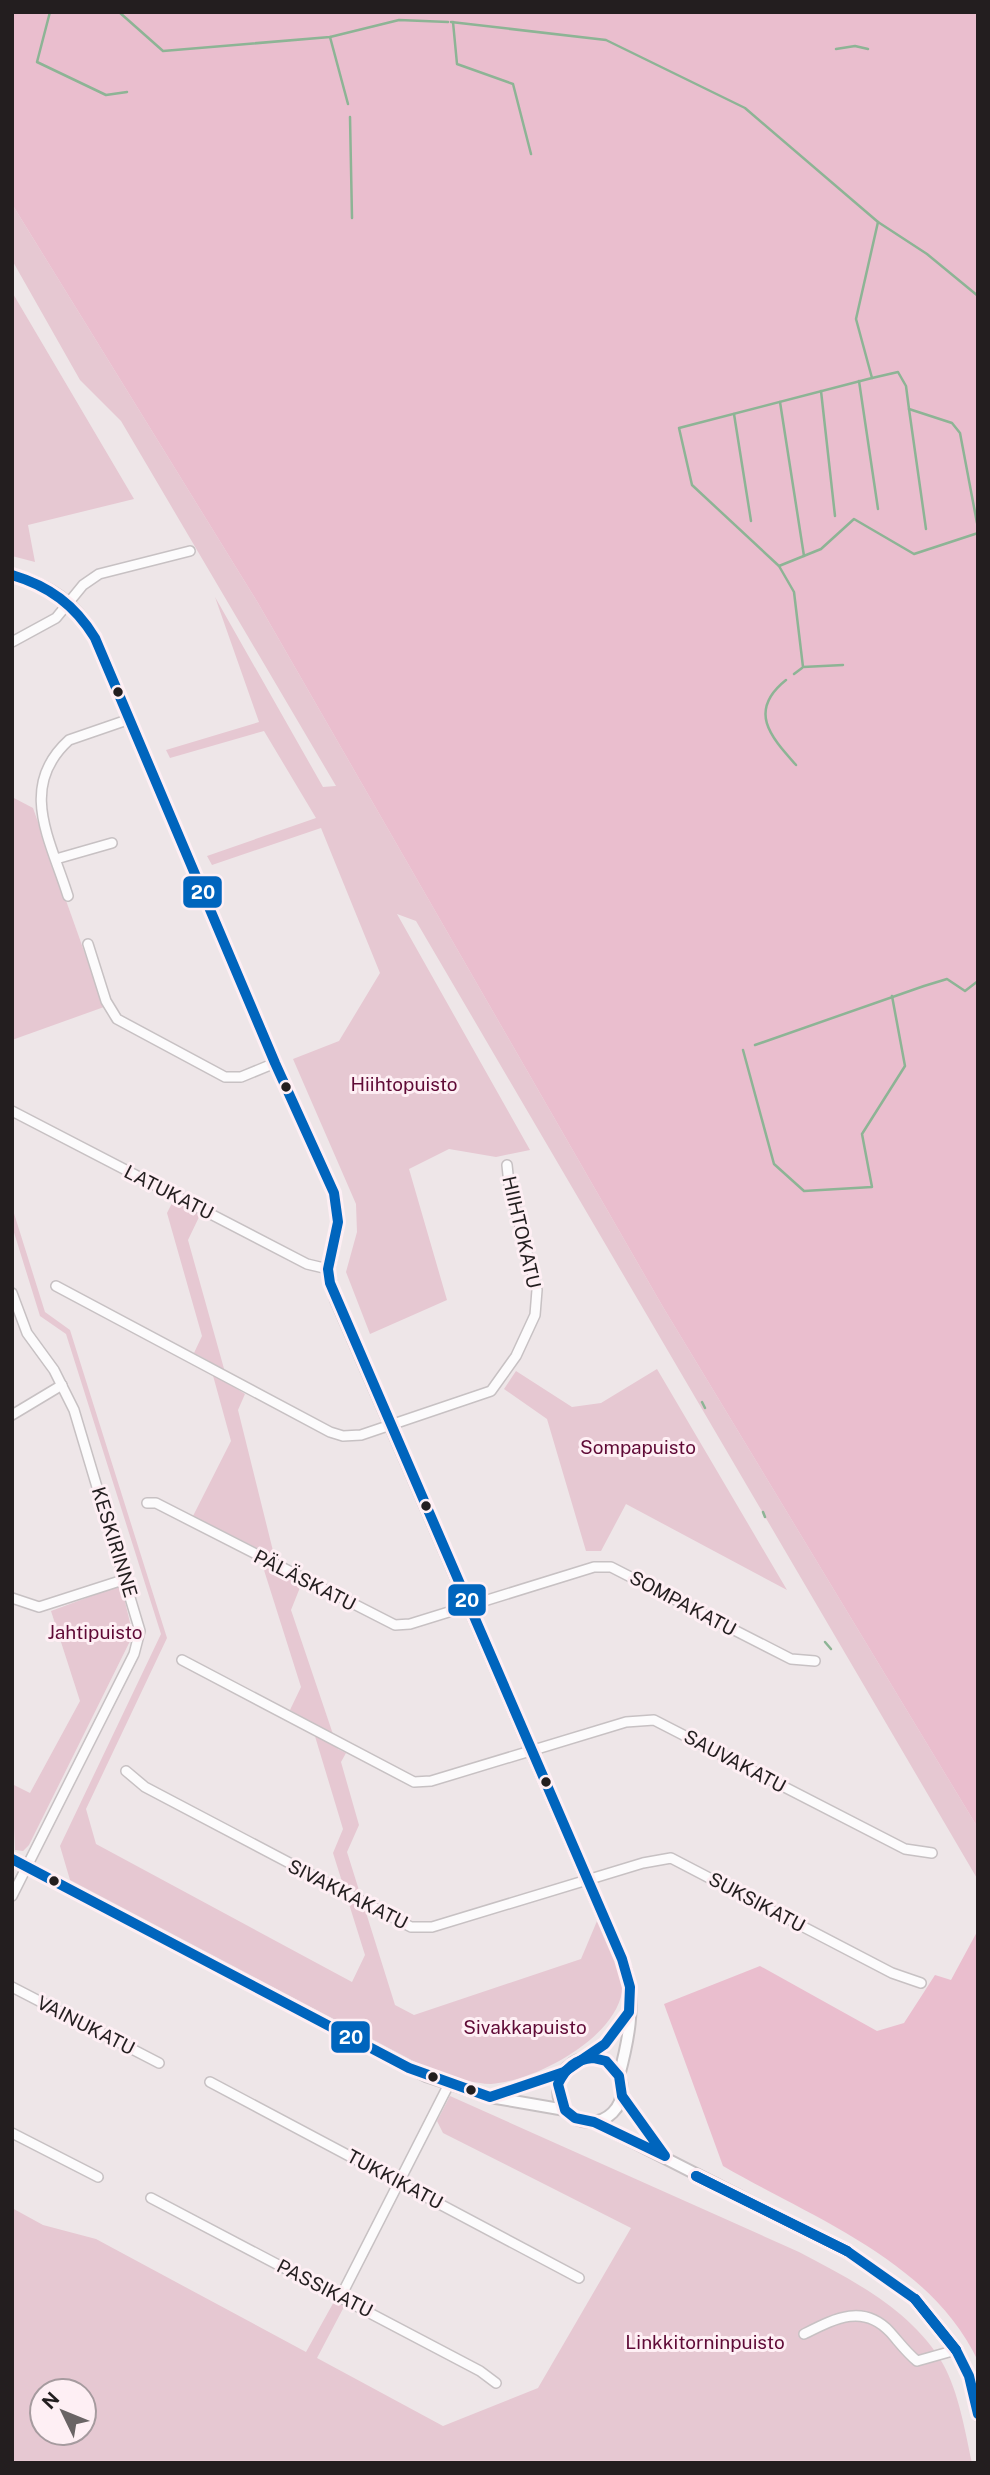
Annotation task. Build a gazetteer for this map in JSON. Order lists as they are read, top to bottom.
{
  "streets": {
    "street": [
      "LATUKATU",
      "HIIHTOKATU",
      "KESKIRINNE",
      "PÄLÄSKATU",
      "SOMPAKATU",
      "SAUVAKATU",
      "SIVAKKAKATU",
      "SUKSIKATU",
      "VAINUKATU",
      "TUKKIKATU",
      "PASSIKATU"
    ]
  },
  "crossings": [
    ["PÄLÄSKATU", "SOMPAKATU"],
    ["SIVAKKAKATU", "SUKSIKATU"]
  ],
  "parks": [
    "Hiihtopuisto",
    "Sompapuisto",
    "Jahtipuisto",
    "Sivakkapuisto",
    "Linkkitorninpuisto"
  ],
  "lines": ["transit line 20"],
  "north": "top left"
}
